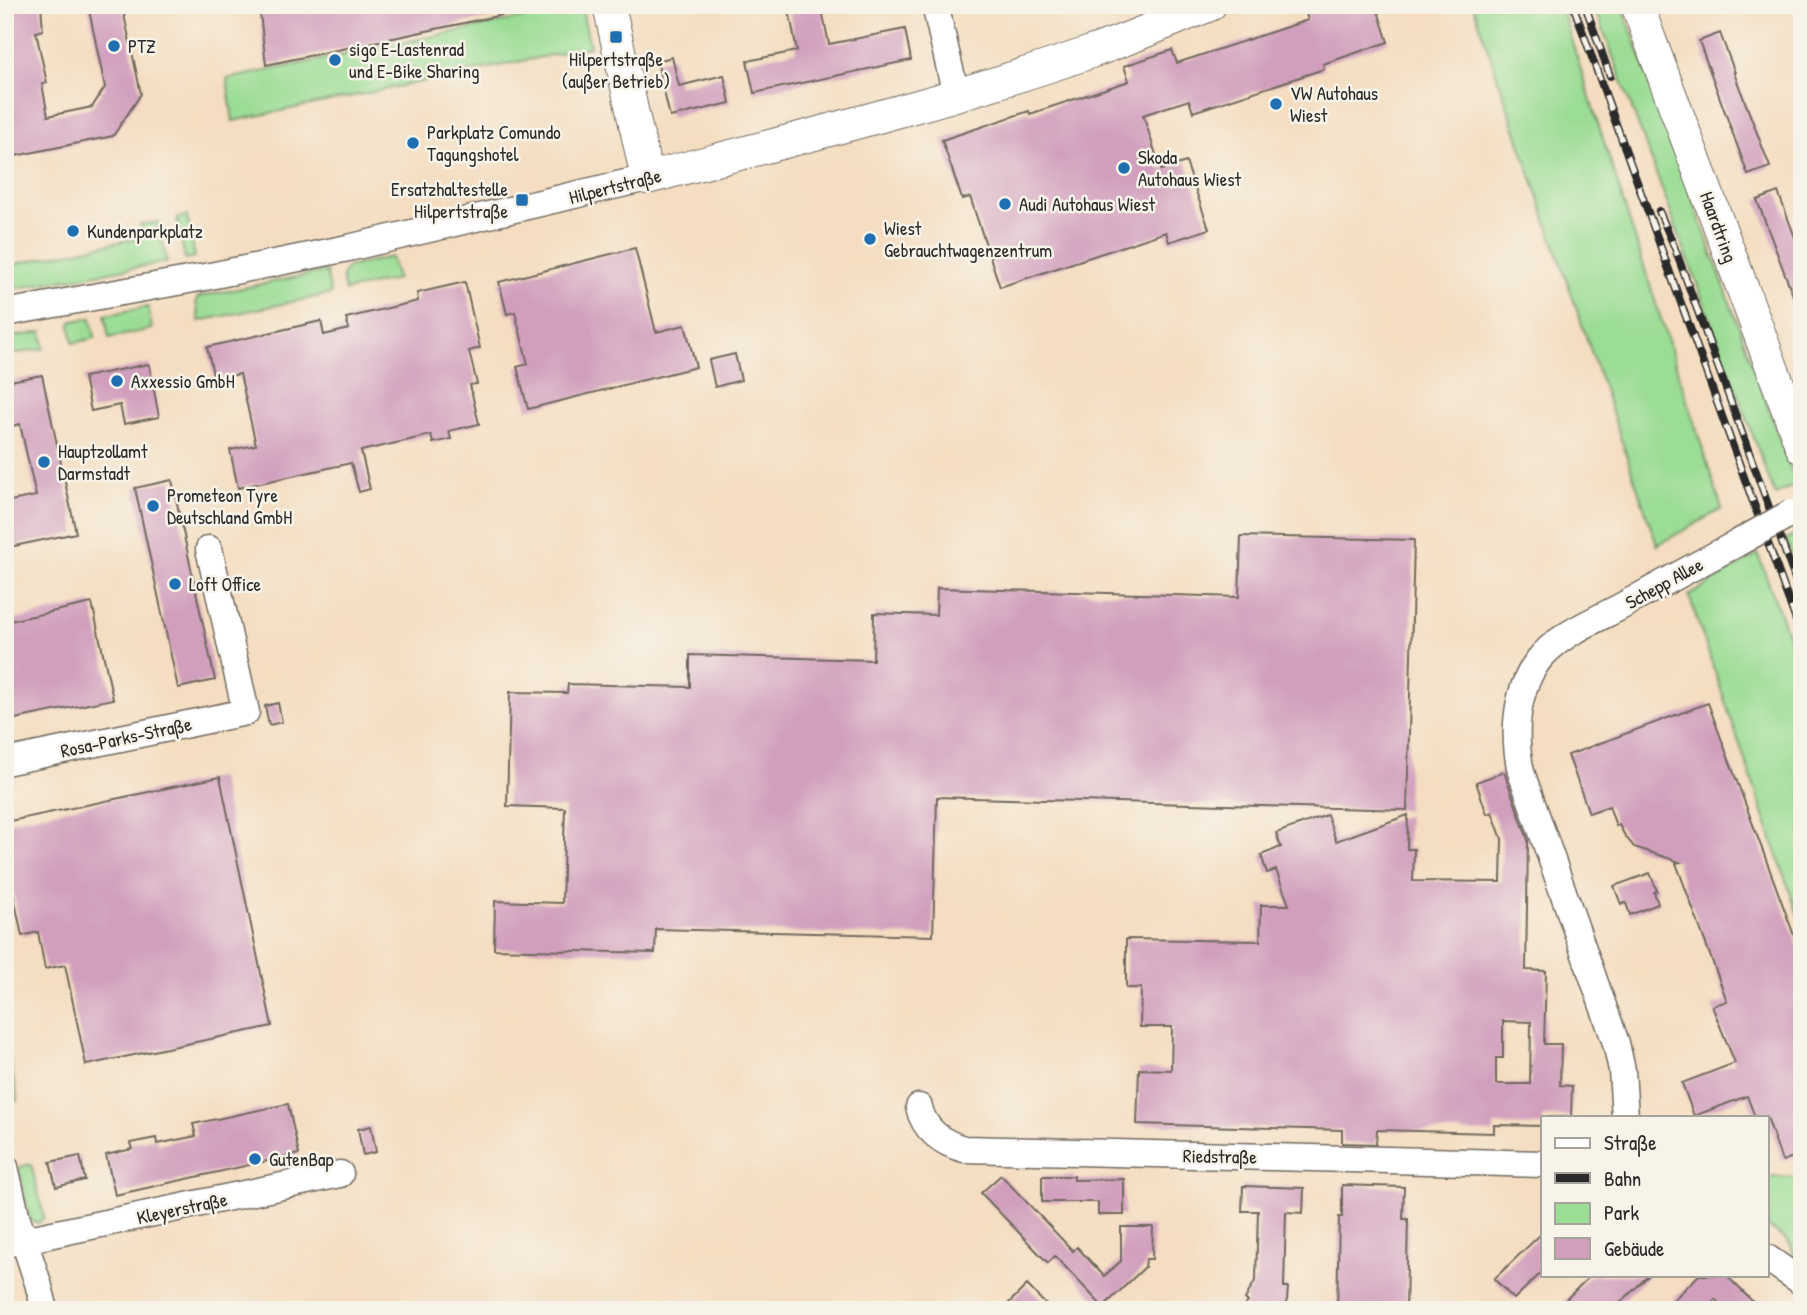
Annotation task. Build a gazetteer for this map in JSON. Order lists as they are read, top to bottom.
{
  "streets": {
    "main road": ["Hilpertstraße", "Haardtring"],
    "street": [
      "Schepp Allee",
      "Rosa-Parks-Straße",
      "Riedstraße",
      "Kleyerstraße"
    ]
  },
  "places": {
    "transit": ["Hilpertstraße (außer Betrieb)", "Ersatzhaltestelle Hilpertstraße"],
    "other": [
      "PTZ",
      "sigo E-Lastenrad und E-Bike Sharing",
      "VW Autohaus Wiest",
      "Parkplatz Comundo Tagungshotel",
      "Skoda Autohaus Wiest",
      "Audi Autohaus Wiest",
      "Kundenparkplatz",
      "Wiest Gebrauchtwagenzentrum",
      "Axxessio GmbH",
      "Hauptzollamt Darmstadt",
      "Prometeon Tyre Deutschland GmbH",
      "Loft Office",
      "GutenBap"
    ]
  },
  "legend": [
    "Straße",
    "Bahn",
    "Park",
    "Gebäude"
  ]
}
